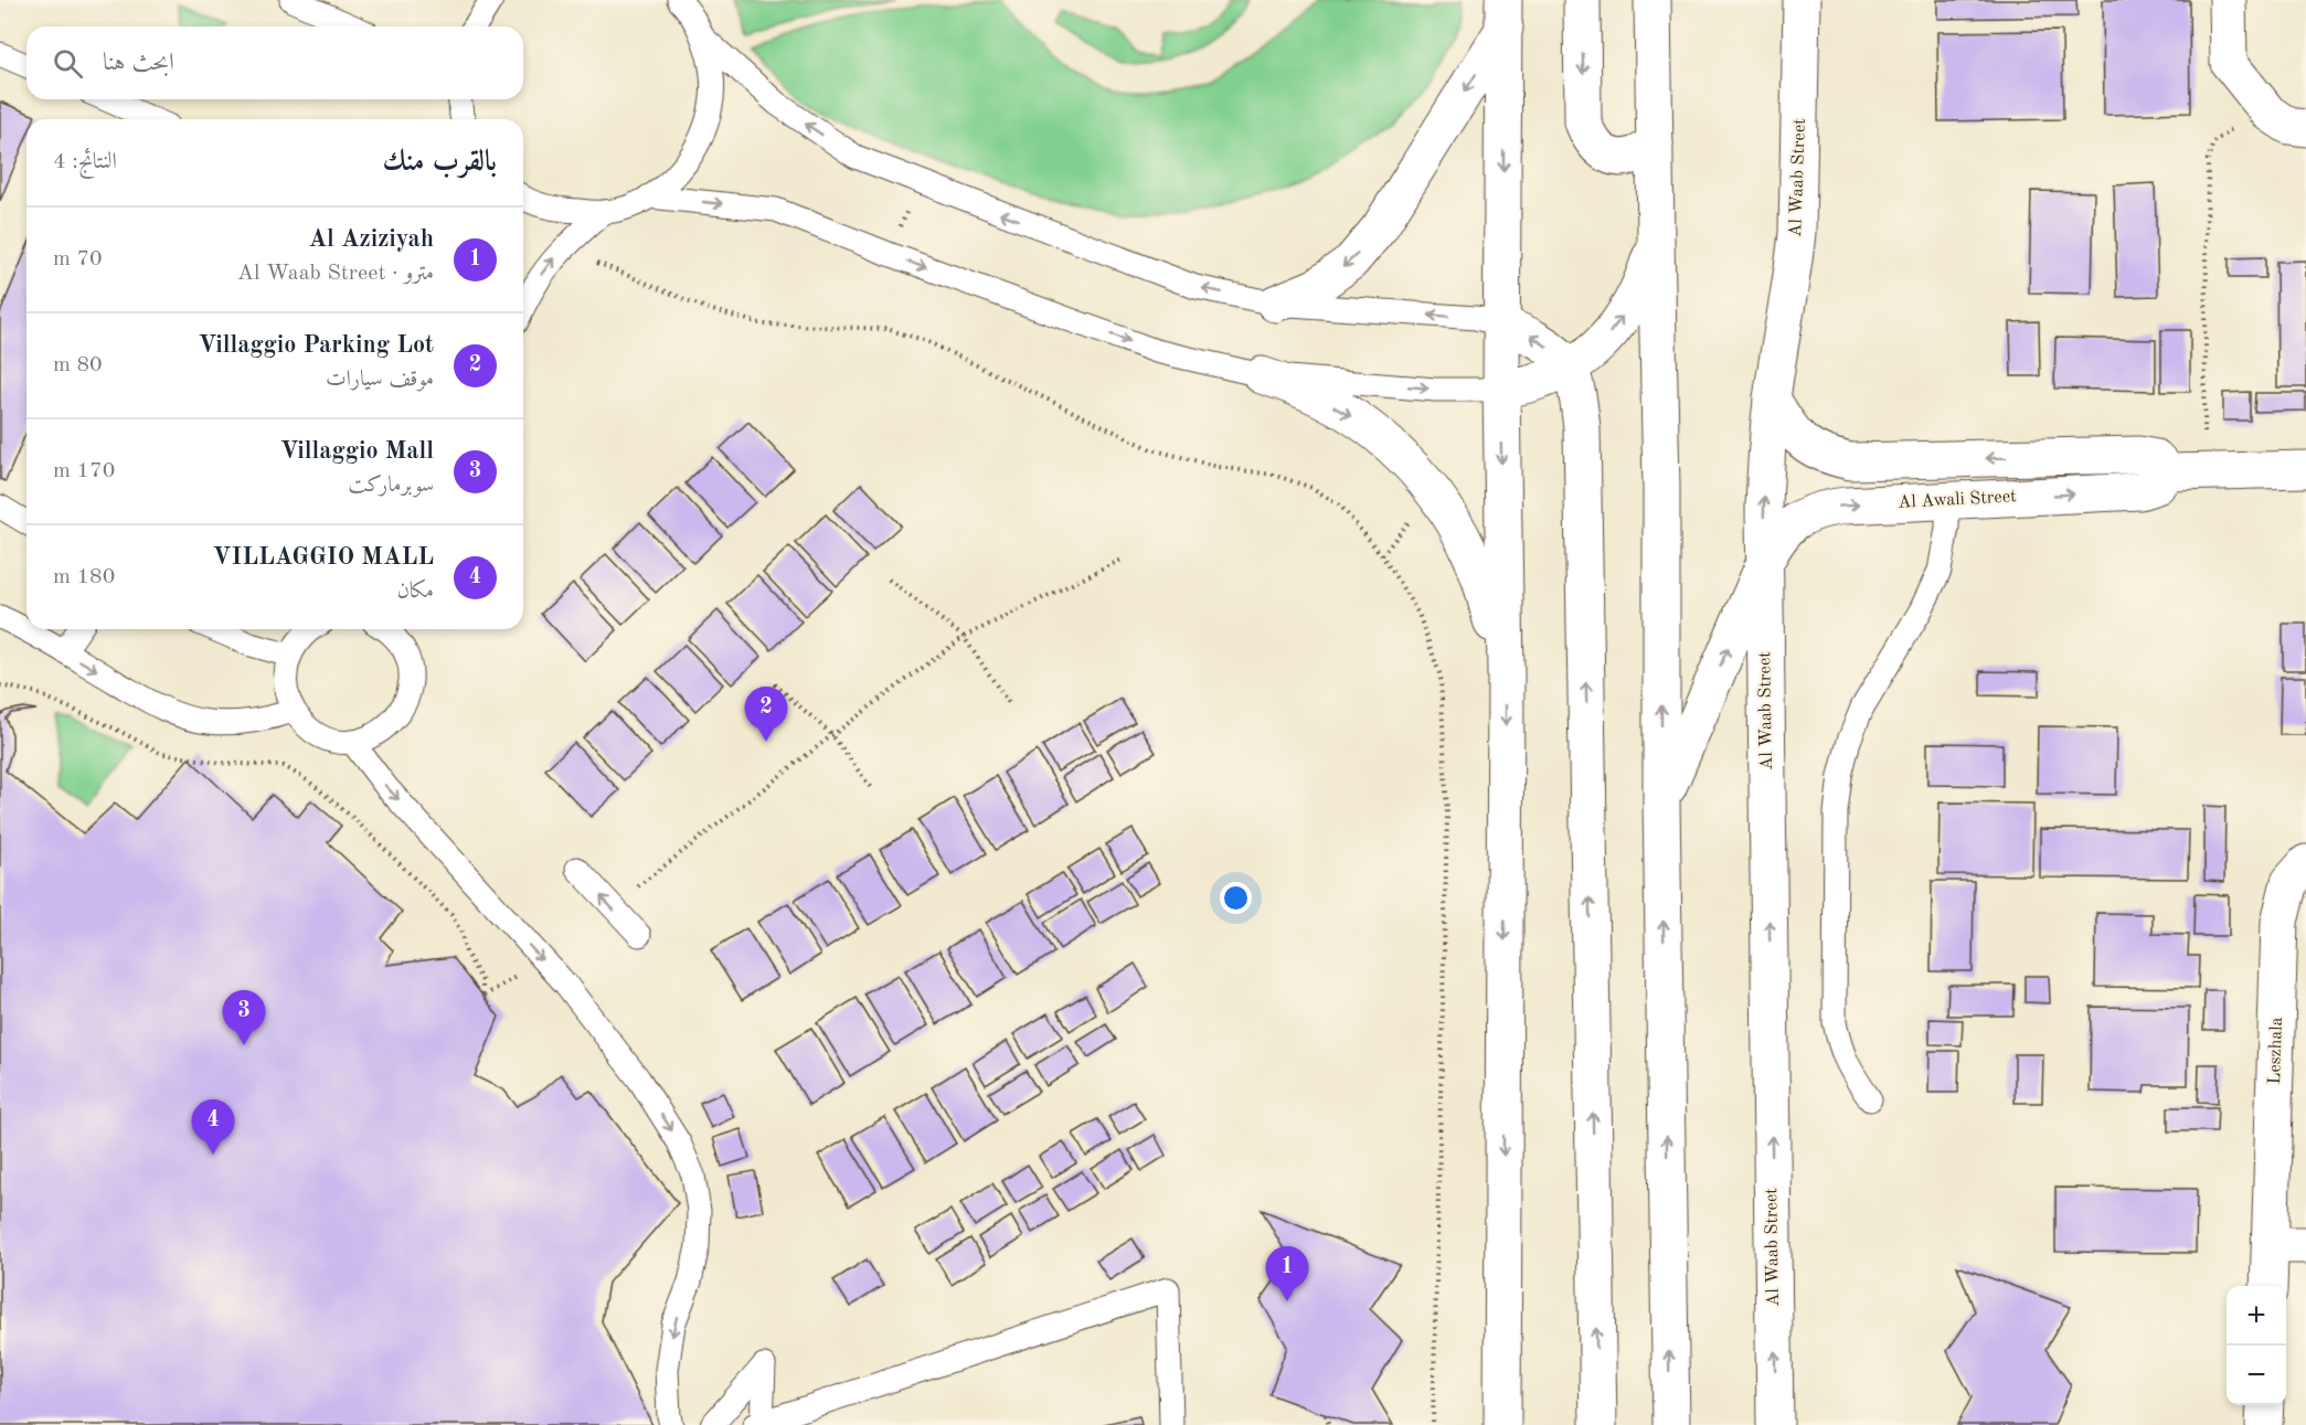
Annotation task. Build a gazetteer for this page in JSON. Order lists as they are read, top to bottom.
{
  "streets": {
    "main road": ["Al Waab Street", "Al Awali Street", "Leszhala"]
  },
  "crossings": [
    ["Al Waab Street", "Al Awali Street"]
  ],
  "one_way": ["Al Awali Street"],
  "page": {
    "search": "ابحث هنا",
    "heading": ["بالقرب منك", "النتائج: 4"],
    "list": [
      {
        "mark": "1",
        "name": "Al Aziziyah",
        "note": "مترو · Al Waab Street",
        "value": "70 m"
      },
      {
        "mark": "2",
        "name": "Villaggio Parking Lot",
        "note": "موقف سيارات",
        "value": "80 m"
      },
      {
        "mark": "3",
        "name": "Villaggio Mall",
        "note": "سوبرماركت",
        "value": "170 m"
      },
      {
        "mark": "4",
        "name": "VILLAGGIO MALL",
        "note": "مكان",
        "value": "180 m"
      }
    ],
    "pins": [
      "2",
      "3",
      "4",
      "1"
    ],
    "map_buttons": ["+", "−"]
  }
}
